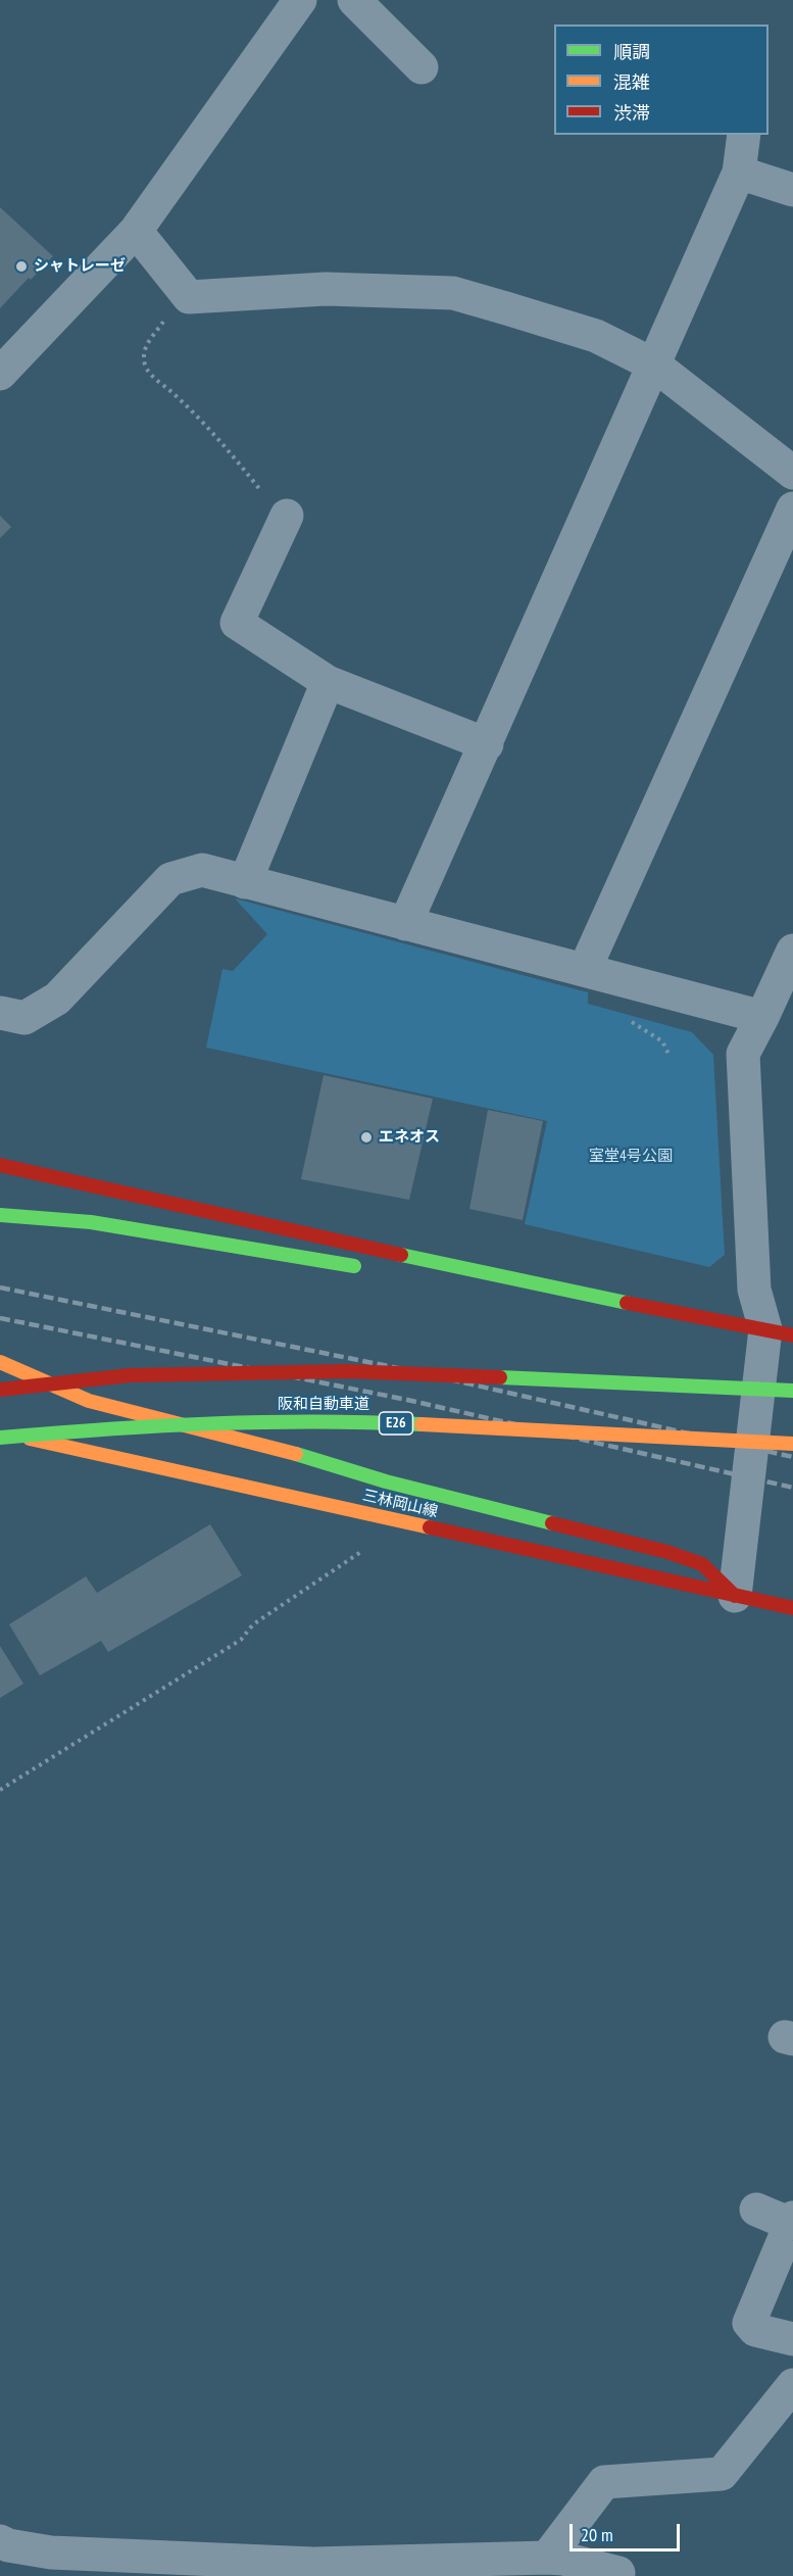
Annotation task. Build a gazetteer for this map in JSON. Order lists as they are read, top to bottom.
{
  "streets": {
    "main road": ["阪和自動車道", "E26", "三林岡山線"]
  },
  "parks": ["室堂4号公園"],
  "places": ["シャトレーゼ", "エネオス"],
  "legend": ["順調", "混雑", "渋滞"],
  "scale_bar": "20 m"
}
